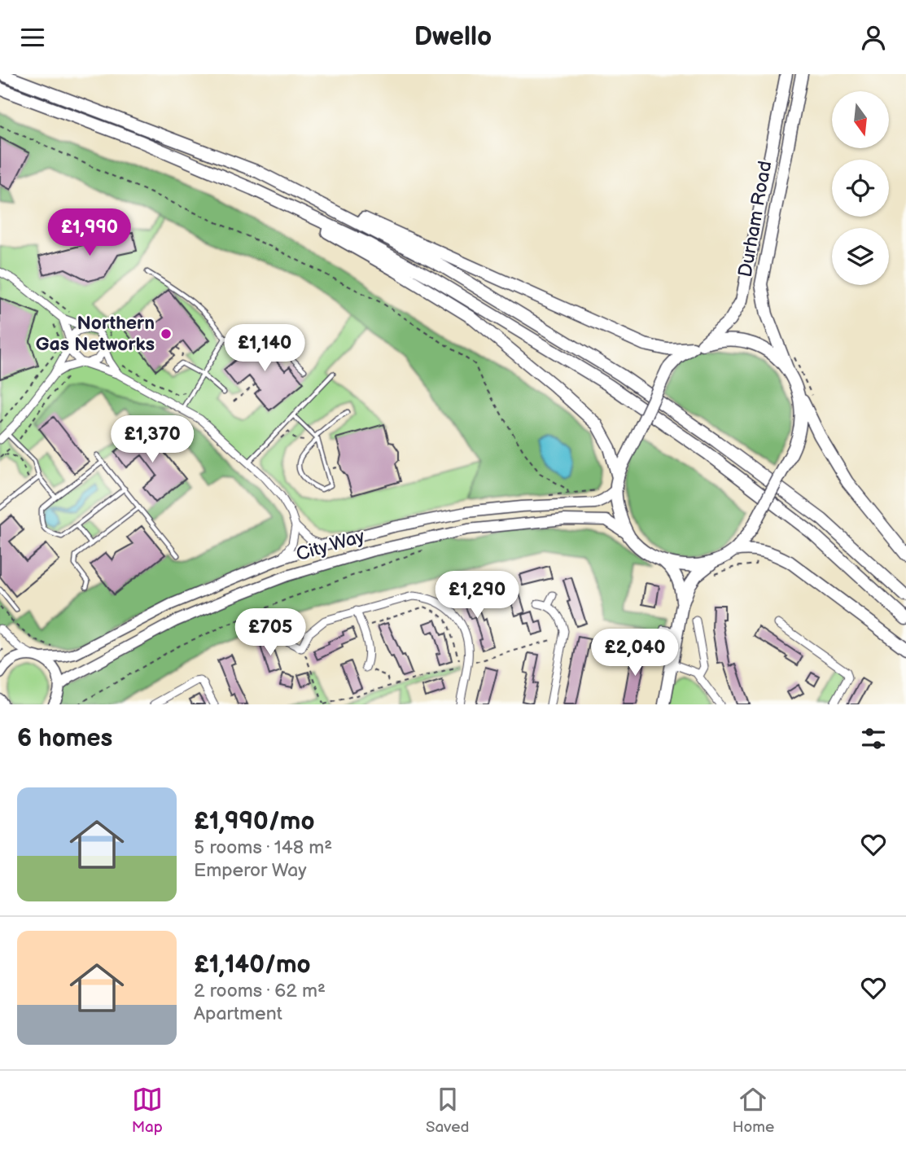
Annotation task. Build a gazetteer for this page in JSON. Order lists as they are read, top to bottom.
{
  "streets": {
    "highway": ["Durham Road"],
    "main road": ["City Way"]
  },
  "crossings": [
    ["Durham Road", "City Way"]
  ],
  "places": ["Northern Gas Networks"],
  "north": "bottom",
  "page": {
    "header": "Dwello",
    "price": [
      "£1,990",
      "£1,140",
      "£1,370",
      "£1,290",
      "£705",
      "£2,040"
    ],
    "heading": "6 homes",
    "list": [
      {
        "name": "£1,990/mo",
        "note": "5 rooms · 148 m² · Emperor Way"
      },
      {
        "name": "£1,140/mo",
        "note": "2 rooms · 62 m² · Apartment"
      }
    ],
    "tabs": ["Map", "Saved", "Home"]
  }
}
